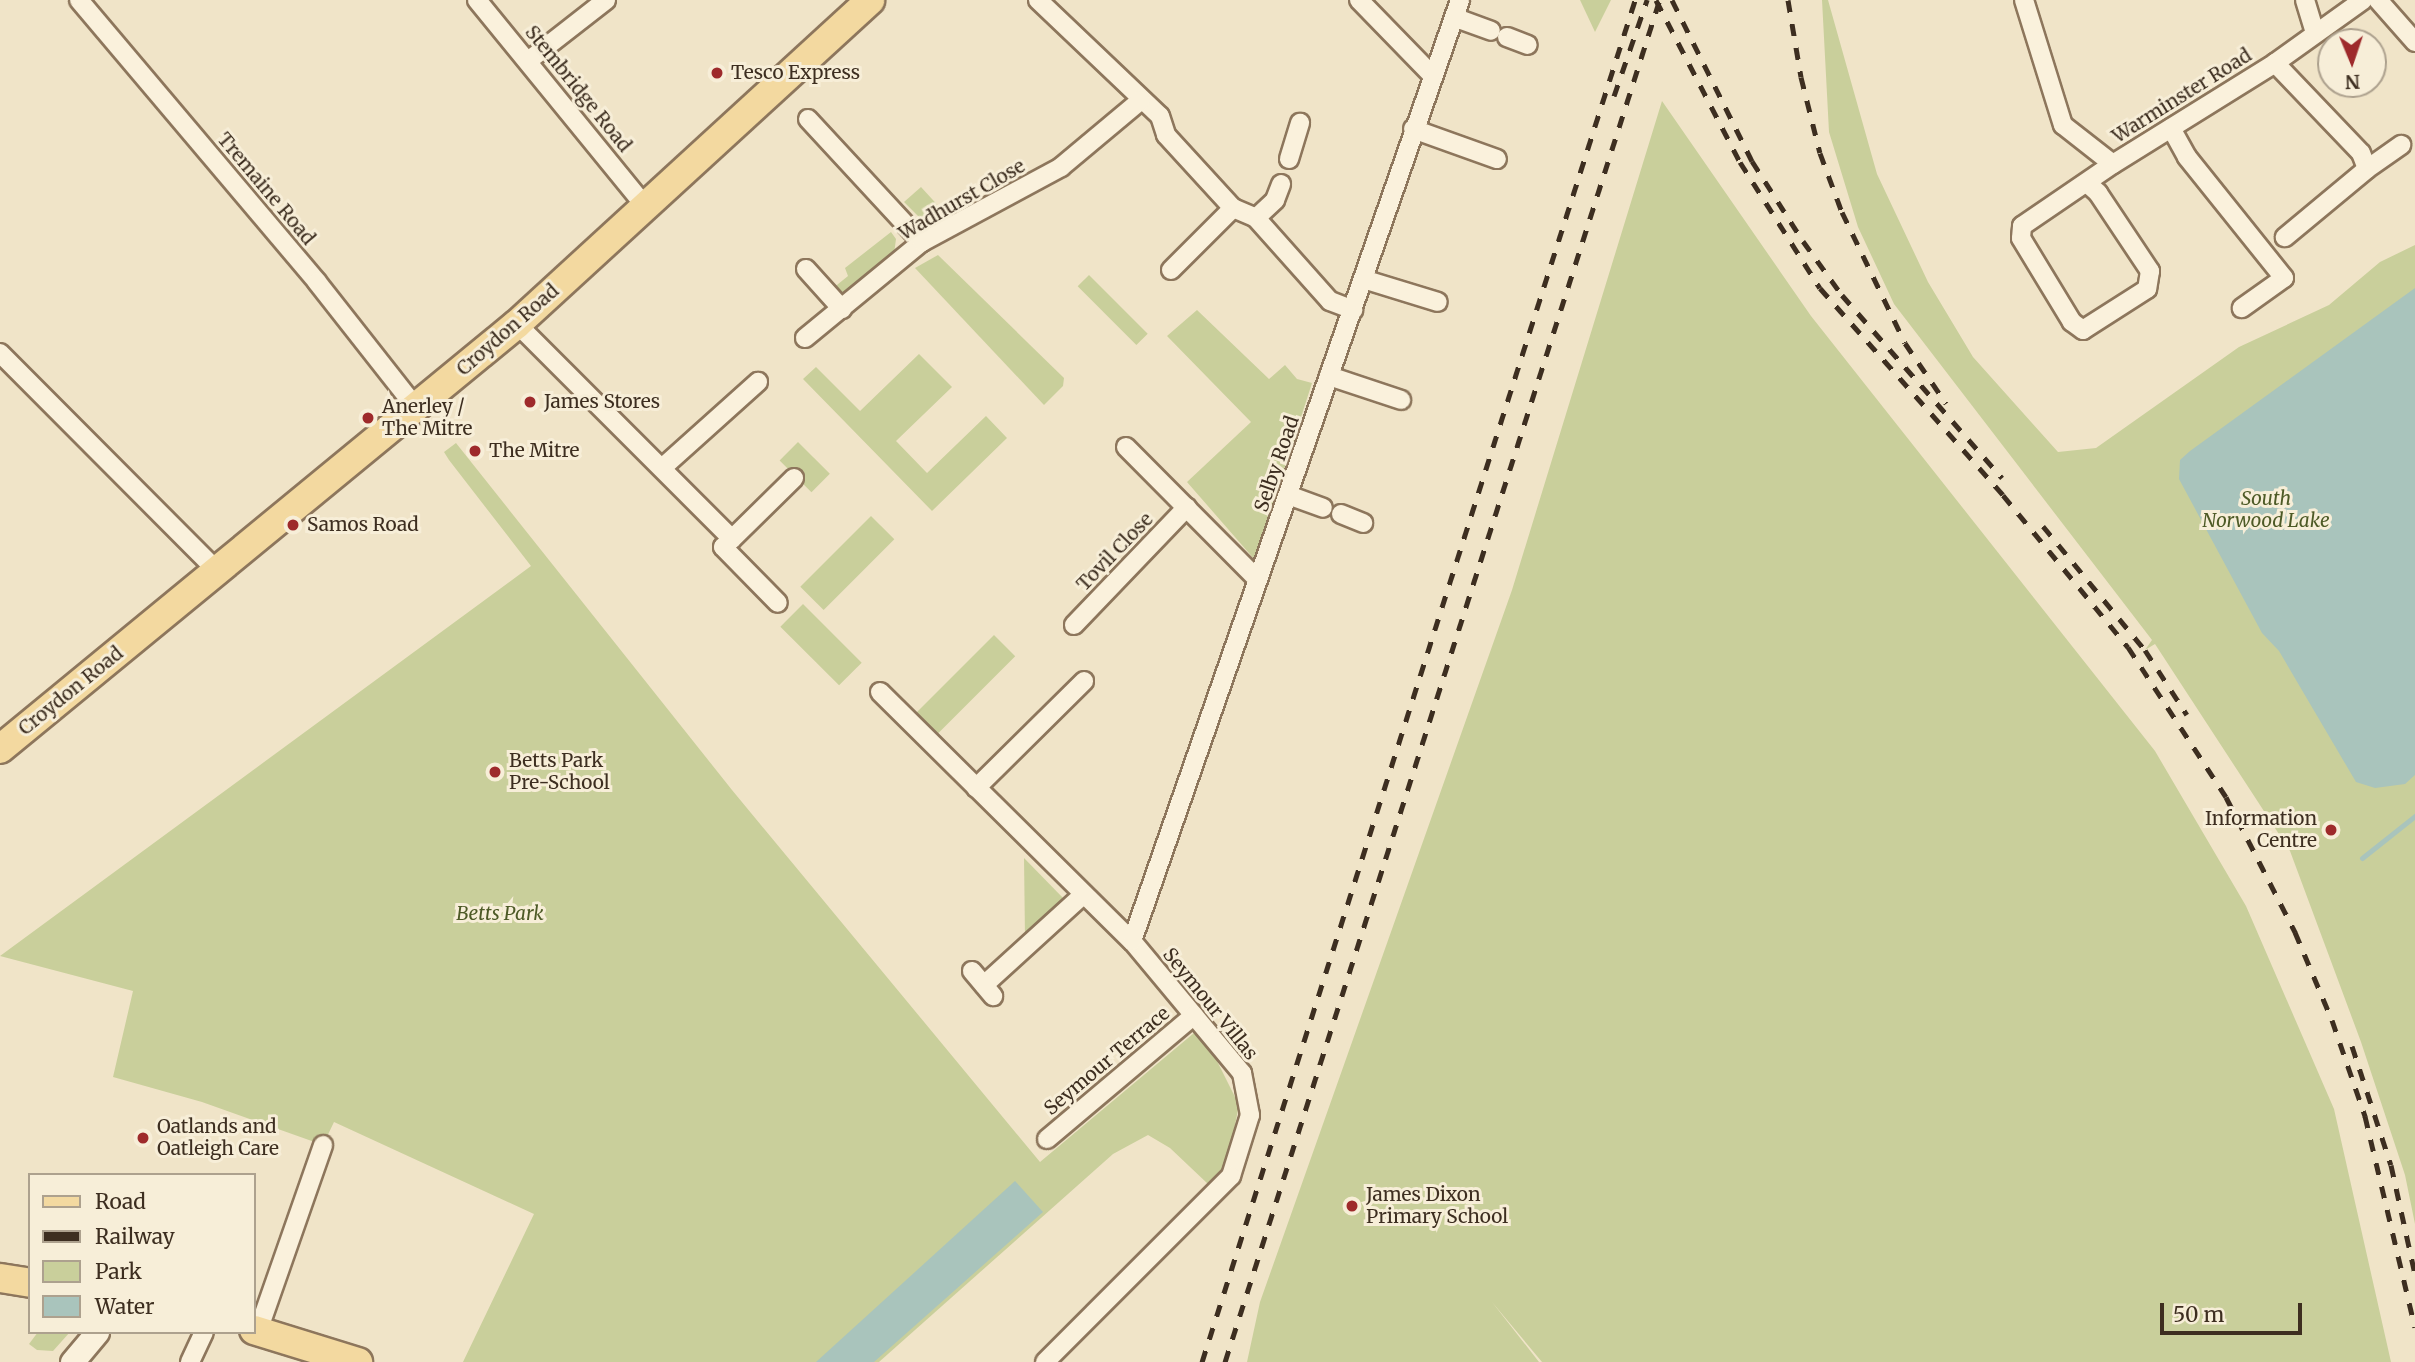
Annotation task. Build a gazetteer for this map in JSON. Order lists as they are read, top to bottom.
{
  "streets": {
    "main road": ["Croydon Road"],
    "street": [
      "Stembridge Road",
      "Warminster Road",
      "Tremaine Road",
      "Wadhurst Close",
      "Selby Road",
      "Tovil Close",
      "Seymour Villas",
      "Seymour Terrace"
    ]
  },
  "crossings": [
    ["Stembridge Road", "Croydon Road"],
    ["Tremaine Road", "Croydon Road"],
    ["Selby Road", "Seymour Villas"],
    ["Seymour Villas", "Seymour Terrace"]
  ],
  "parks": ["South Norwood Lake", "Betts Park"],
  "places": [
    "Tesco Express",
    "James Stores",
    "Anerley / The Mitre",
    "The Mitre",
    "Samos Road",
    "Betts Park Pre-School",
    "Information Centre",
    "Oatlands and Oatleigh Care",
    "James Dixon Primary School"
  ],
  "legend": [
    "Road",
    "Railway",
    "Park",
    "Water"
  ],
  "scale_bar": "50 m",
  "north": "bottom"
}
